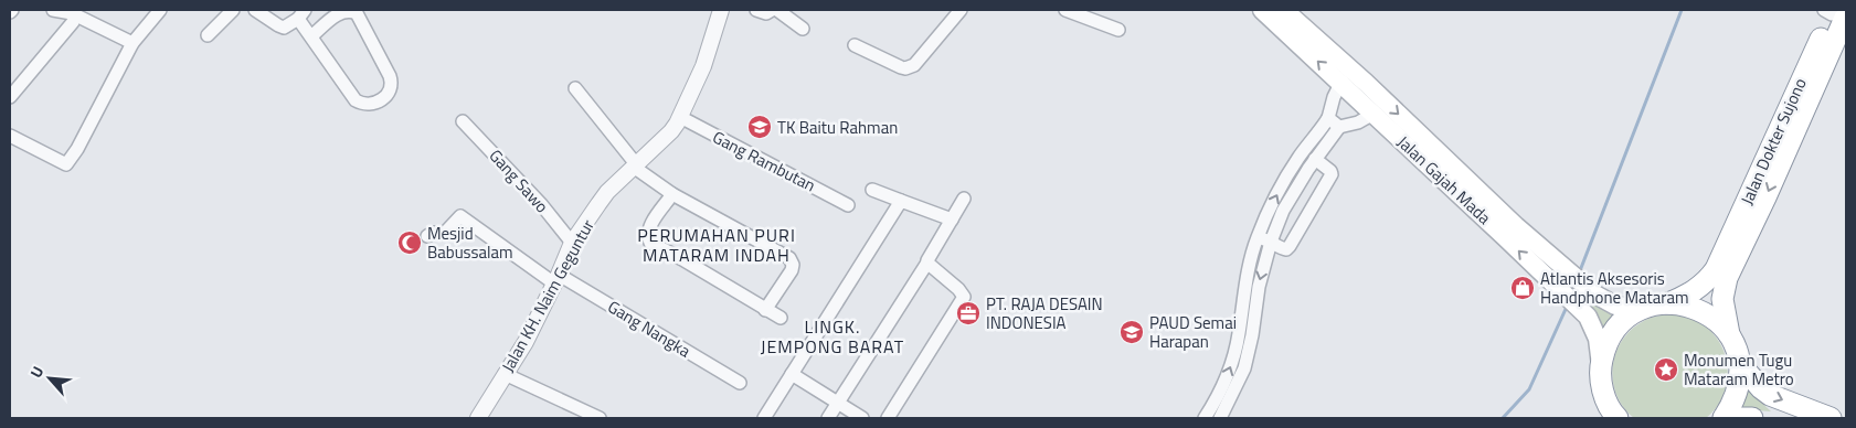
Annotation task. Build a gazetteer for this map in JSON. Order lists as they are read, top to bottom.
{
  "streets": {
    "highway": ["Jalan Dokter Sujono"],
    "main road": ["Jalan Gajah Mada"],
    "street": [
      "Gang Rambutan",
      "Gang Sawo",
      "Jalan KH. Naim Geguntur",
      "Gang Nangka"
    ]
  },
  "crossings": [
    ["Gang Rambutan", "Jalan KH. Naim Geguntur"],
    ["Gang Sawo", "Jalan KH. Naim Geguntur"],
    ["Jalan KH. Naim Geguntur", "Gang Nangka"]
  ],
  "districts": ["PERUMAHAN PURI MATARAM INDAH", "LINGK. JEMPONG BARAT"],
  "places": {
    "school or university": ["TK Baitu Rahman", "PAUD Semai Harapan"],
    "mosque": ["Mesjid Babussalam"],
    "shop": ["Atlantis Aksesoris Handphone Mataram"],
    "office": ["PT. RAJA DESAIN INDONESIA"],
    "place": ["Monumen Tugu Mataram Metro"]
  },
  "north": "top left"
}
